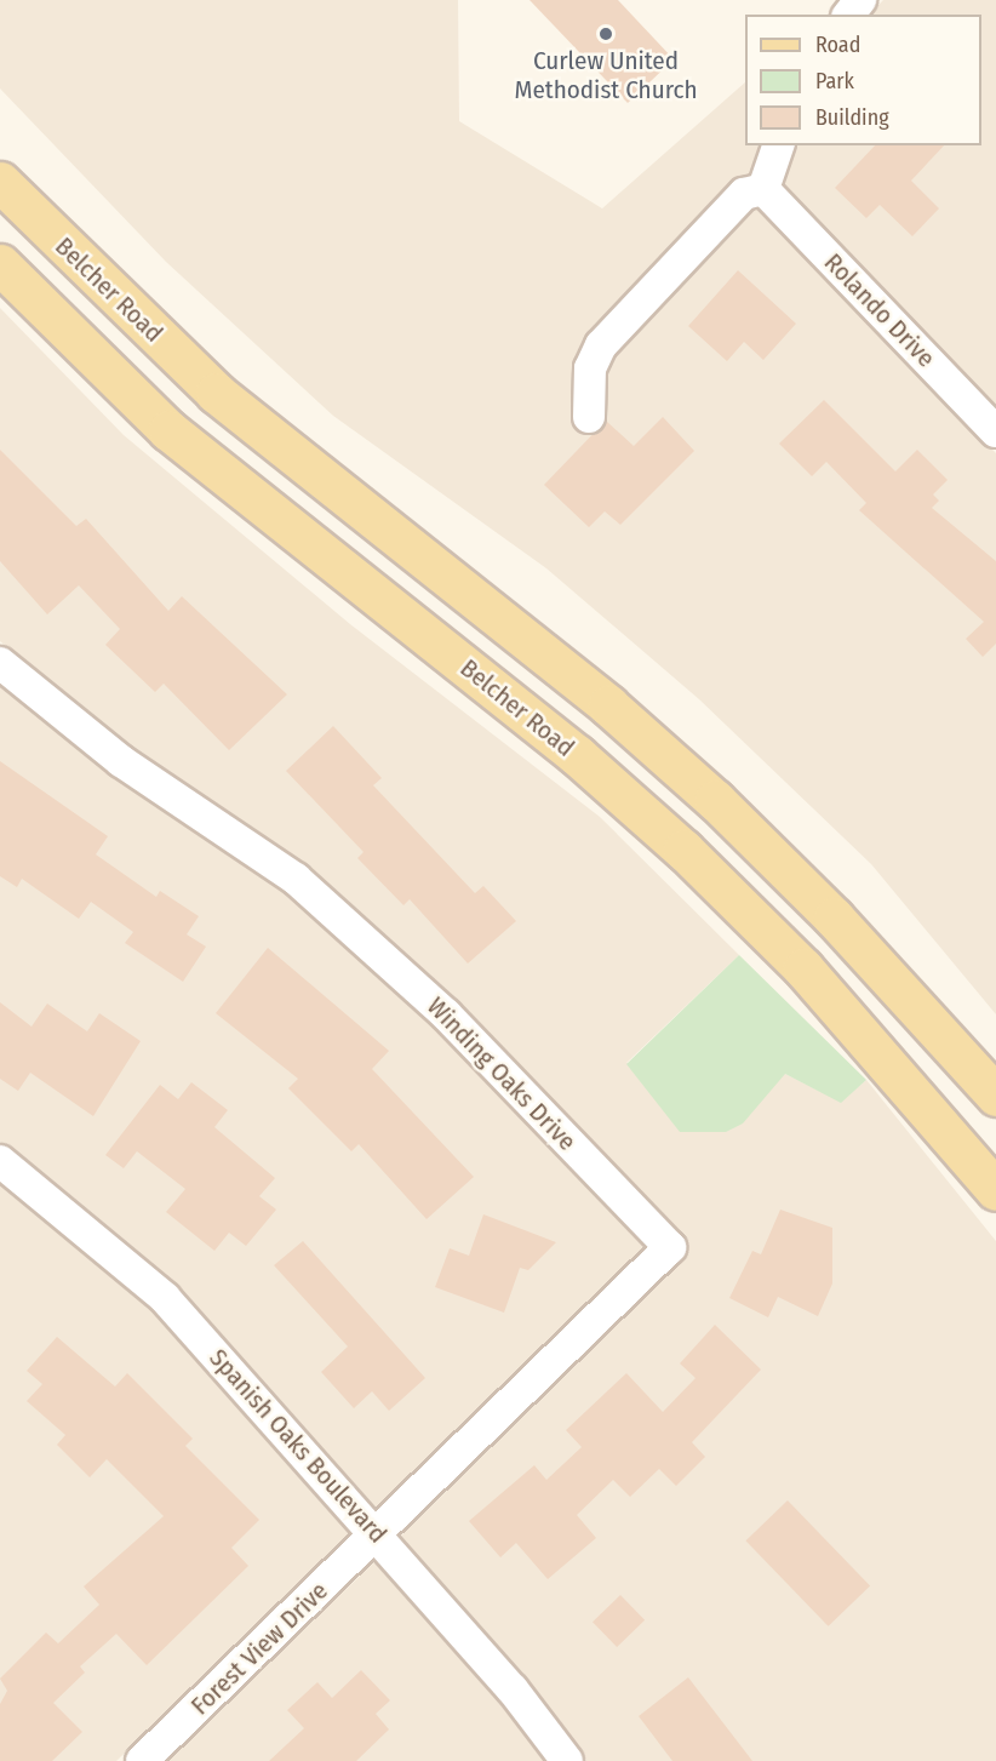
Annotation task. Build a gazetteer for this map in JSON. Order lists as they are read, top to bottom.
{
  "streets": {
    "main road": ["Belcher Road"],
    "street": [
      "Rolando Drive",
      "Winding Oaks Drive",
      "Spanish Oaks Boulevard",
      "Forest View Drive"
    ]
  },
  "crossings": [
    ["Winding Oaks Drive", "Spanish Oaks Boulevard"],
    ["Winding Oaks Drive", "Forest View Drive"],
    ["Spanish Oaks Boulevard", "Forest View Drive"]
  ],
  "places": ["Curlew United Methodist Church"],
  "legend": ["Road", "Park", "Building"]
}
